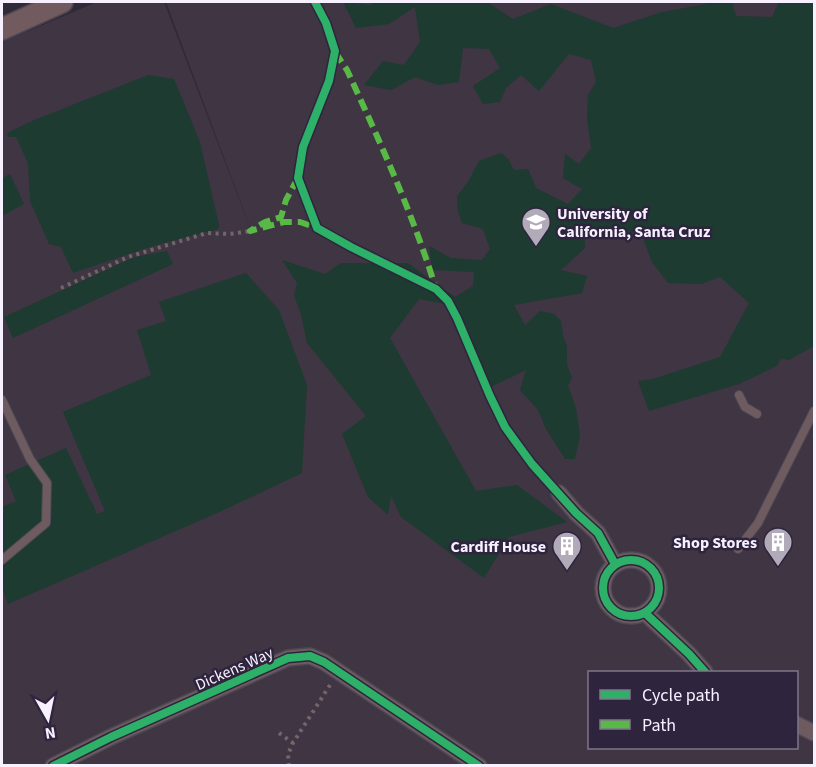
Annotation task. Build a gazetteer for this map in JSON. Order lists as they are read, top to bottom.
{
  "streets": {
    "street": ["Dickens Way"]
  },
  "places": {
    "school or university": ["University of California, Santa Cruz"],
    "building": ["Shop Stores", "Cardiff House"]
  },
  "legend": ["Cycle path", "Path"],
  "north": "bottom"
}
